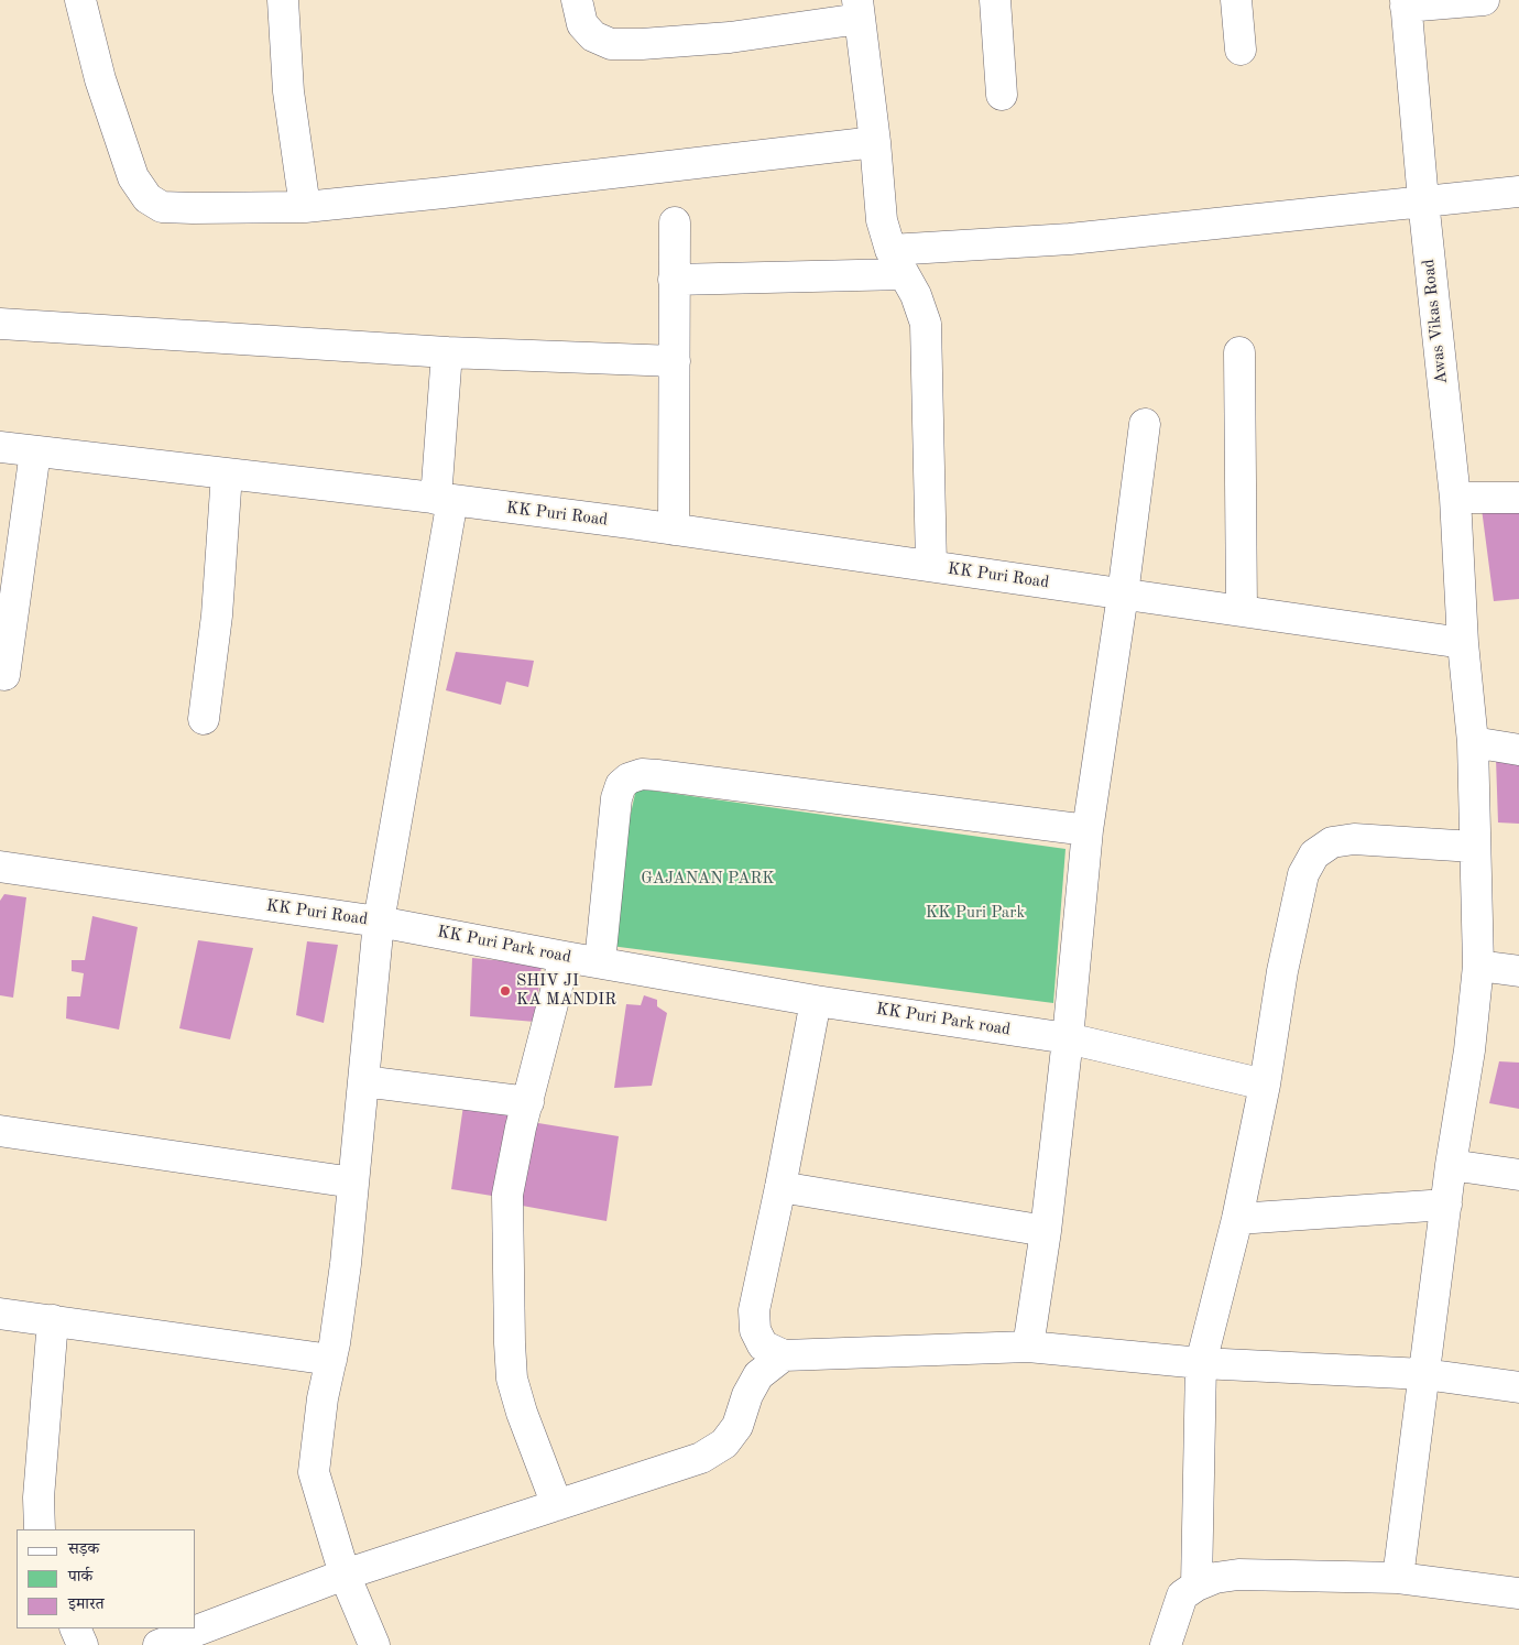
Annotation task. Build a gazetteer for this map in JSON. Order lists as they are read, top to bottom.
{
  "streets": {
    "street": ["Awas Vikas Road", "KK Puri Road", "KK Puri Park road"]
  },
  "crossings": [
    ["Awas Vikas Road", "KK Puri Road"],
    ["KK Puri Road", "KK Puri Park road"]
  ],
  "parks": ["GAJANAN PARK", "KK Puri Park"],
  "places": ["SHIV JI KA MANDIR"],
  "legend": ["सड़क", "पार्क", "इमारत"]
}
